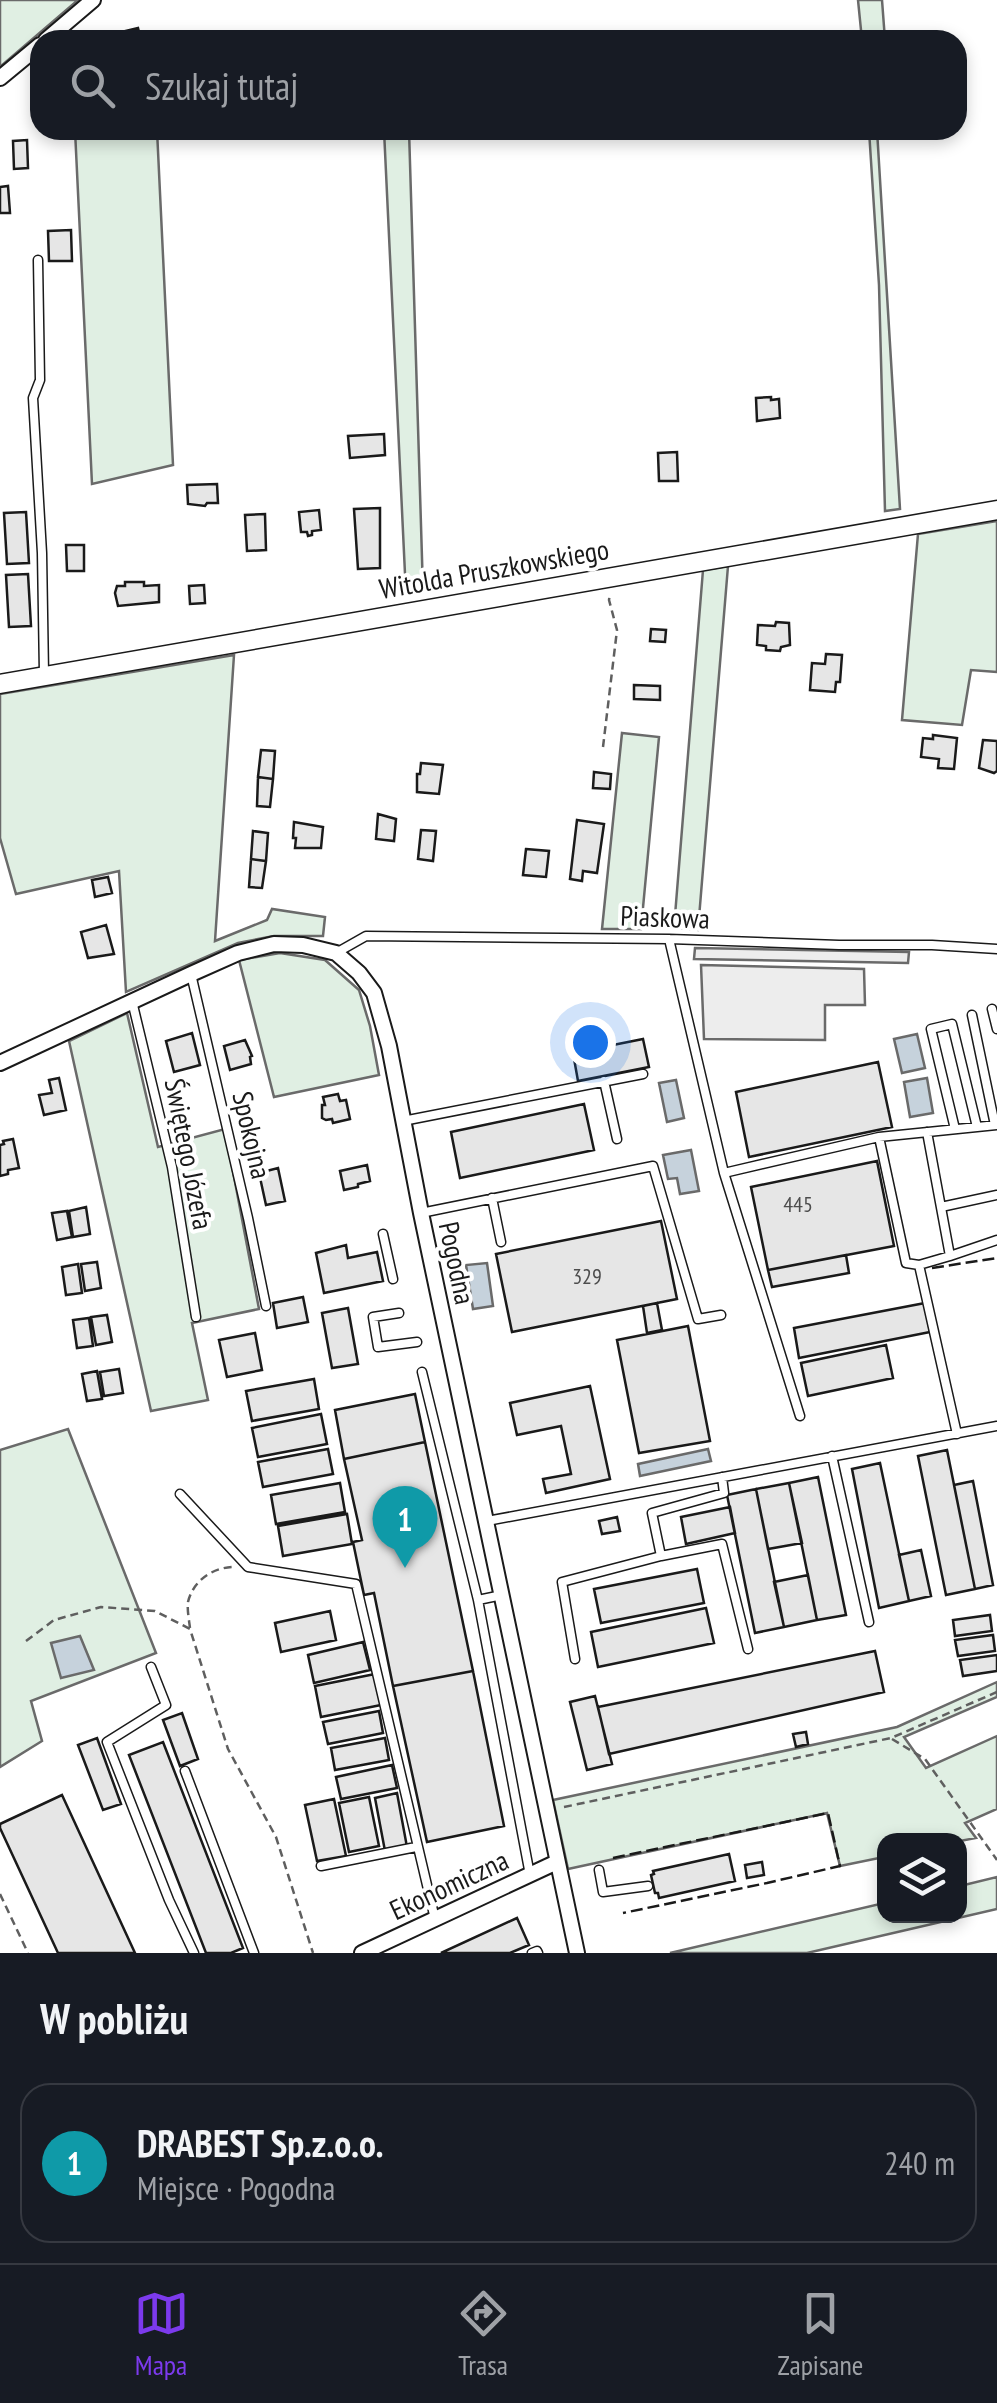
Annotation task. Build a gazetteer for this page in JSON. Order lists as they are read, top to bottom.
{
  "streets": {
    "street": ["Witolda Pruszkowskiego", "Pogodna", "Ekonomiczna"],
    "lane": ["Piaskowa", "Spokojna", "Świętego Józefa"]
  },
  "crossings": [
    ["Piaskowa", "Pogodna"],
    ["Pogodna", "Ekonomiczna"]
  ],
  "house_numbers": ["445", "329"],
  "page": {
    "search": "Szukaj tutaj",
    "pins": "1",
    "heading": "W pobliżu",
    "list": [
      {
        "mark": "1",
        "name": "DRABEST Sp.z.o.o.",
        "note": "Miejsce · Pogodna",
        "value": "240 m"
      }
    ],
    "nav": ["Mapa", "Trasa", "Zapisane"]
  }
}
